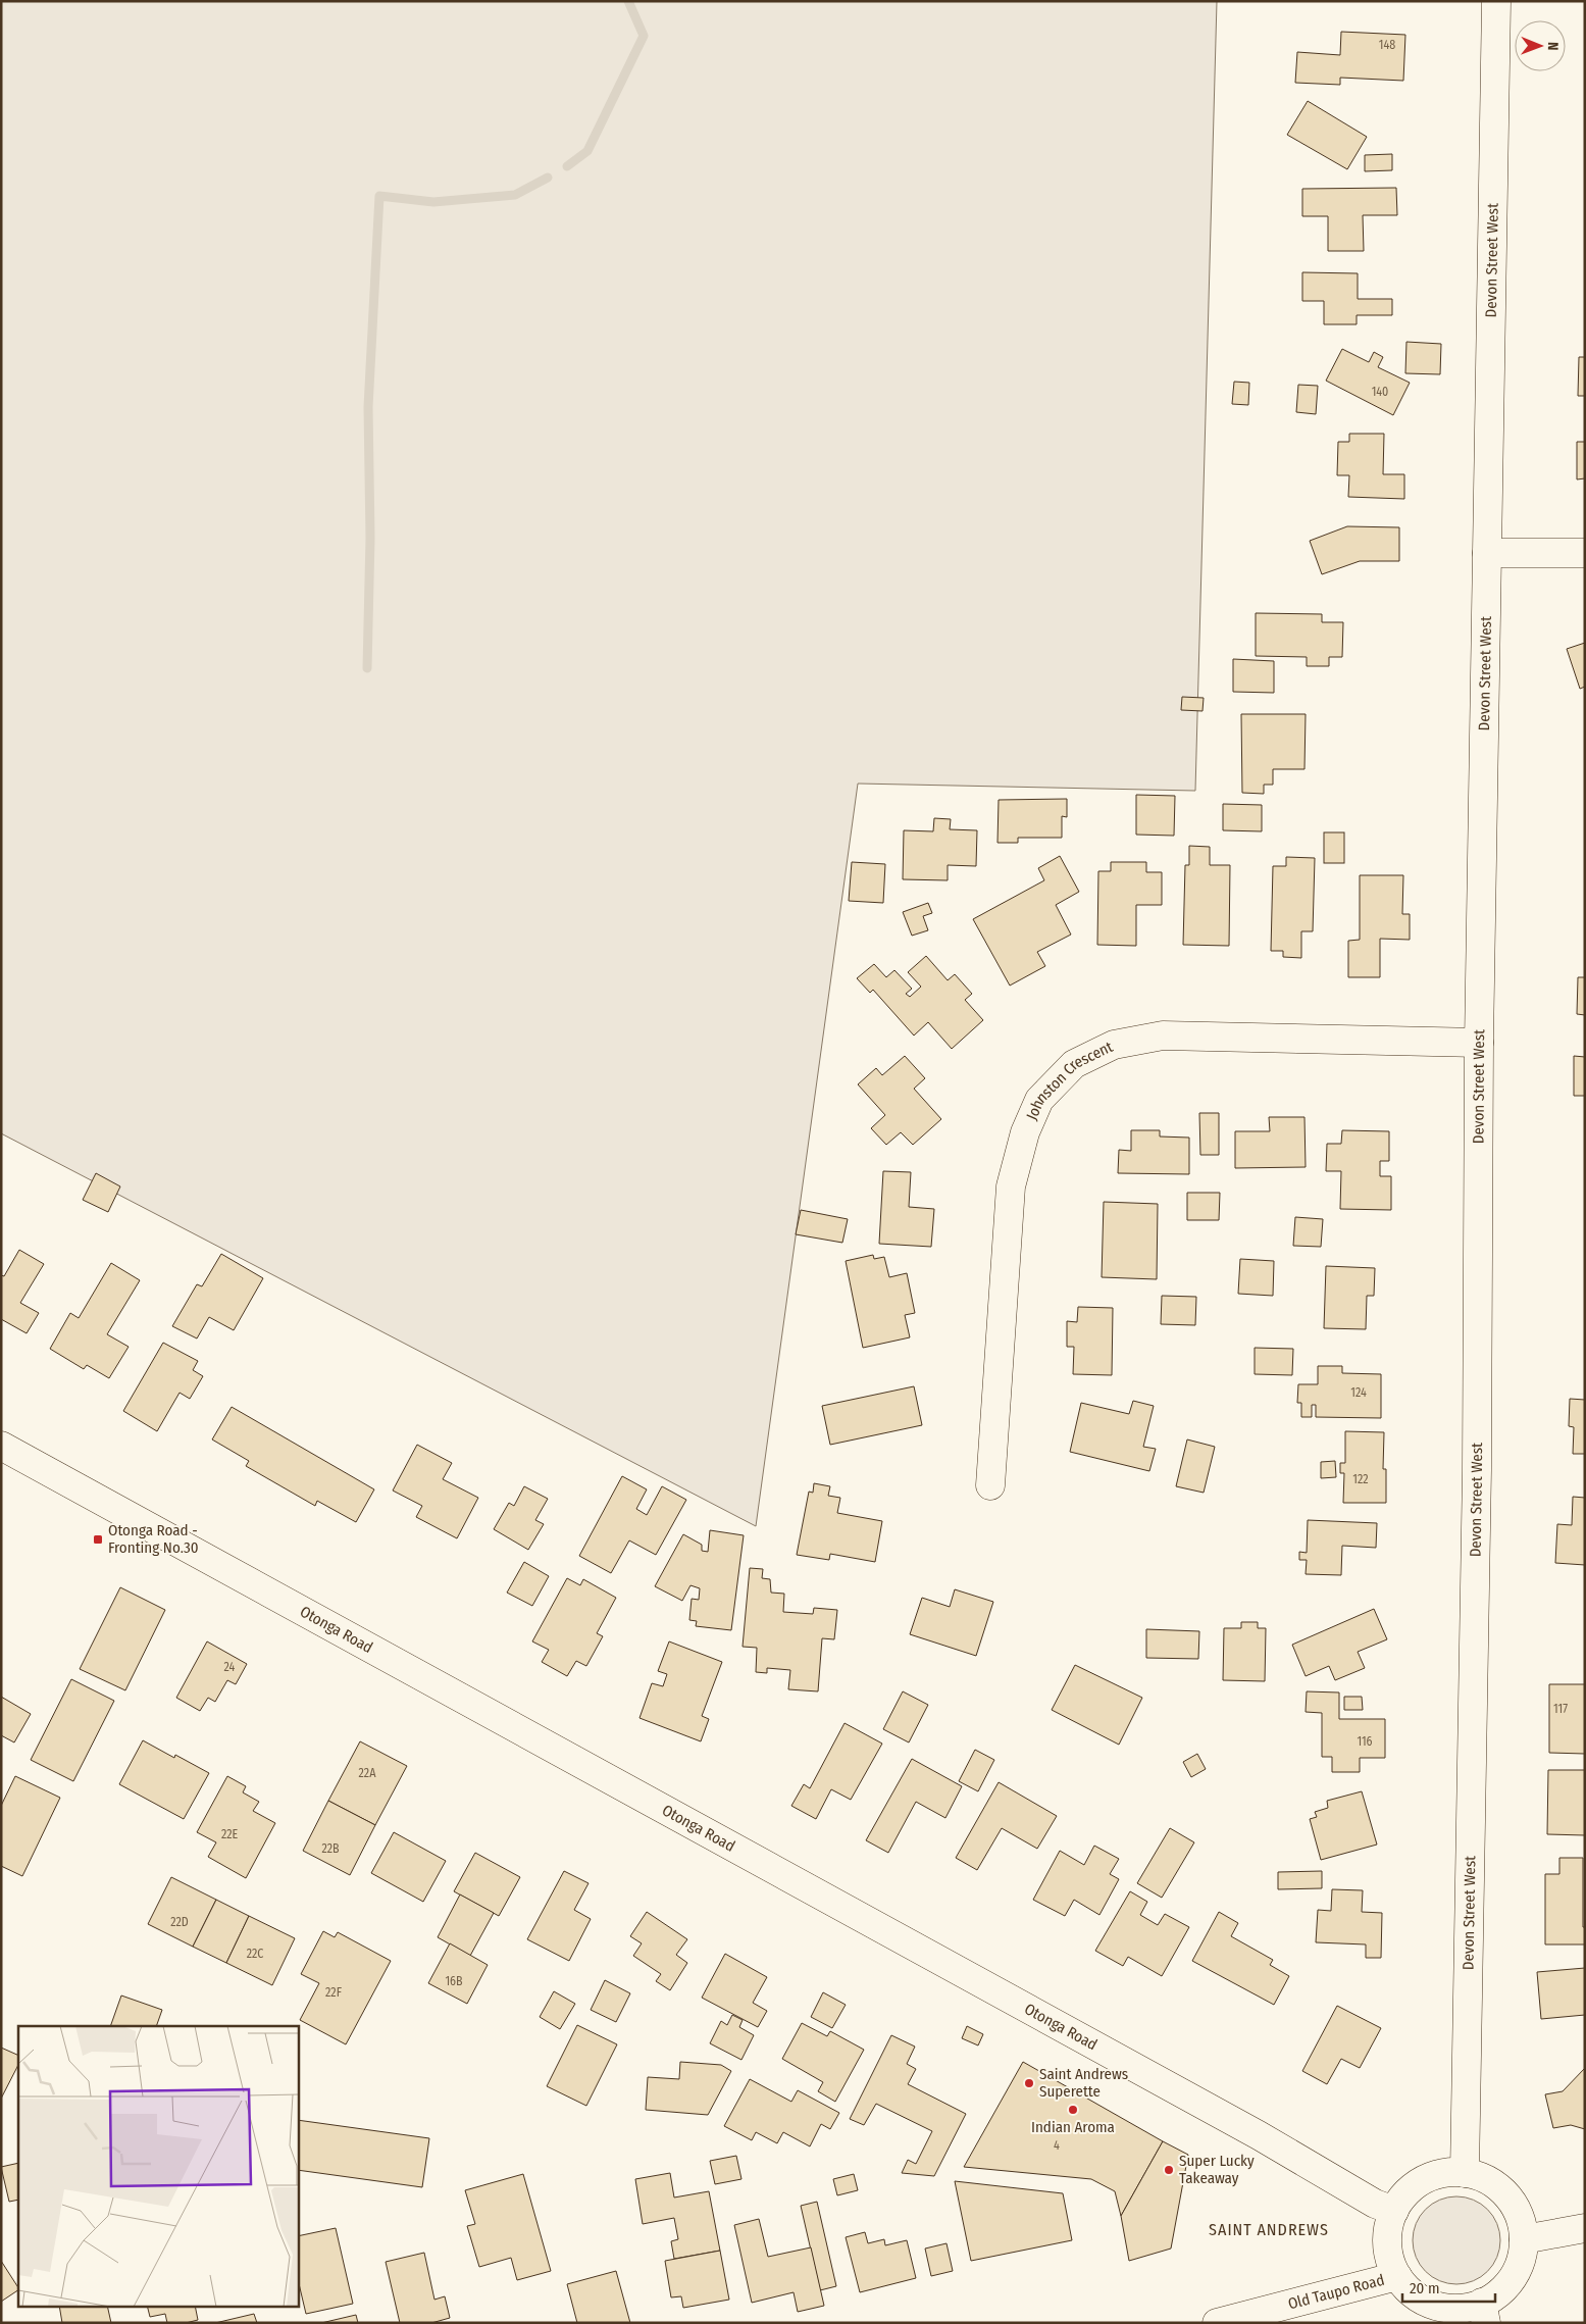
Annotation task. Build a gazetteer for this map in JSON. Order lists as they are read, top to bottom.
{
  "streets": {
    "main road": [
      "Devon Street West",
      "Johnston Crescent",
      "Otonga Road",
      "Old Taupo Road"
    ]
  },
  "crossings": [
    ["Devon Street West", "Johnston Crescent"],
    ["Devon Street West", "Otonga Road"],
    ["Devon Street West", "Old Taupo Road"],
    ["Otonga Road", "Old Taupo Road"]
  ],
  "districts": ["SAINT ANDREWS"],
  "places": {
    "transit": ["Otonga Road - Fronting No.30"],
    "other": ["Saint Andrews Superette", "Indian Aroma", "Super Lucky Takeaway"]
  },
  "house_numbers": [
    "148",
    "140",
    "124",
    "122",
    "24",
    "117",
    "116",
    "22A",
    "22E",
    "22B",
    "22D",
    "22C",
    "16B",
    "22F",
    "4"
  ],
  "scale_bar": "20 m",
  "north": "right"
}
